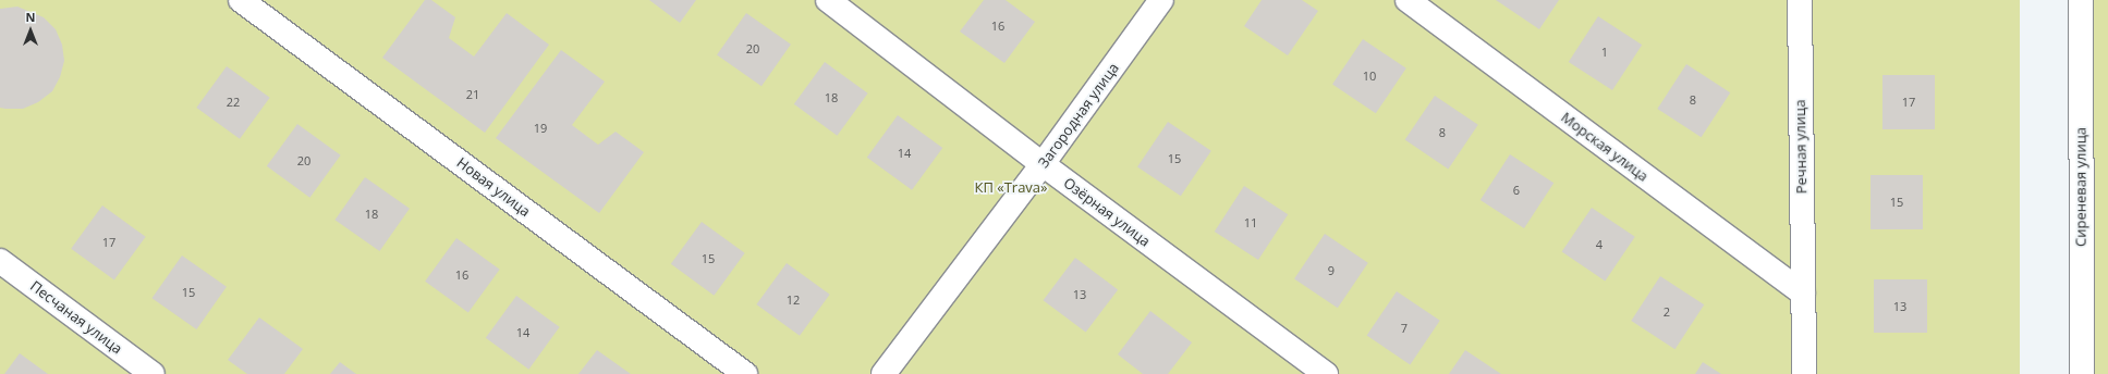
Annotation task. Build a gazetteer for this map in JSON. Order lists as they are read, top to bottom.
{
  "streets": {
    "street": [
      "Загородная улица",
      "Морская улица",
      "Речная улица",
      "Новая улица",
      "Сиреневая улица",
      "Озёрная улица",
      "Песчаная улица"
    ]
  },
  "crossings": [
    ["Загородная улица", "Озёрная улица"],
    ["Морская улица", "Речная улица"]
  ],
  "parks": ["КП «Trava»"],
  "house_numbers": [
    "16",
    "20",
    "1",
    "10",
    "21",
    "18",
    "8",
    "22",
    "17",
    "19",
    "8",
    "14",
    "15",
    "20",
    "6",
    "15",
    "18",
    "11",
    "17",
    "4",
    "15",
    "9",
    "16",
    "15",
    "13",
    "12",
    "13",
    "2",
    "7",
    "14"
  ],
  "north": "top"
}
